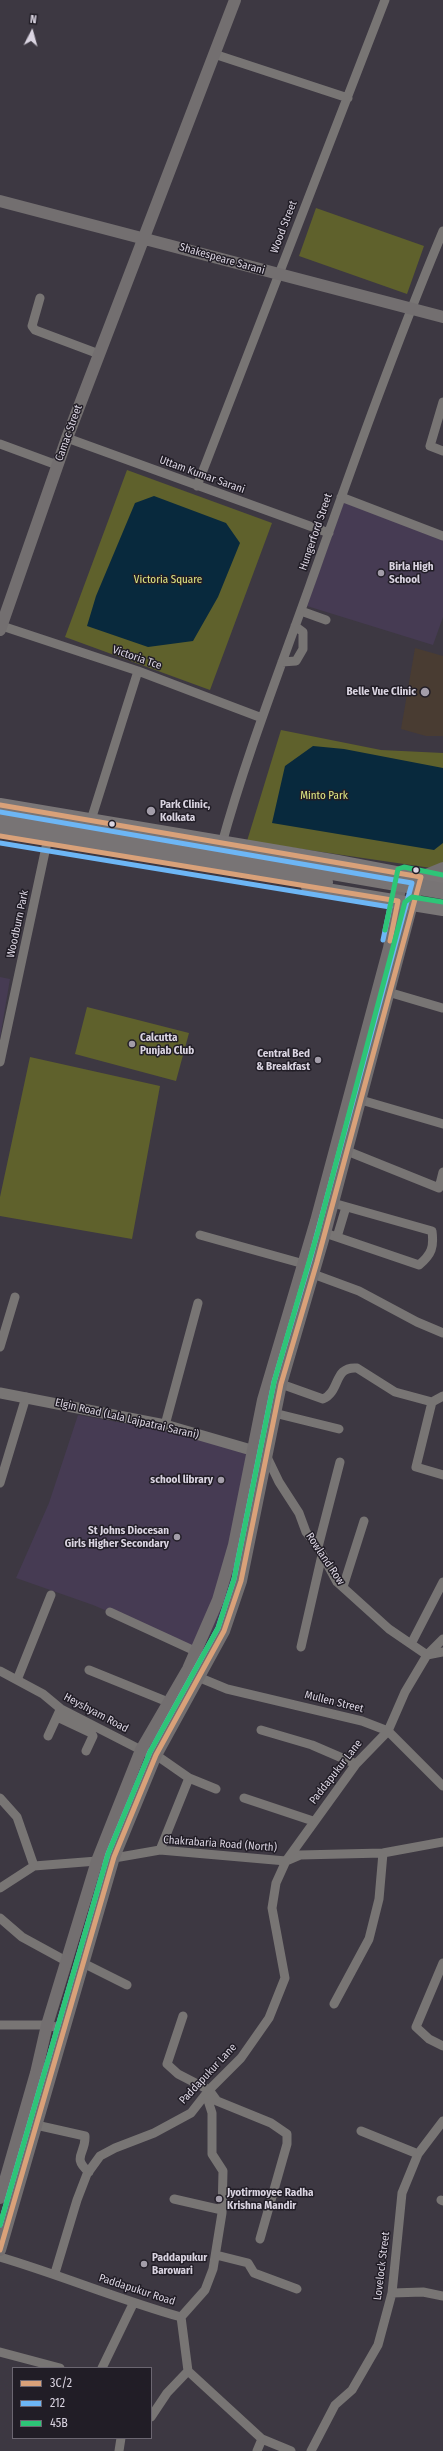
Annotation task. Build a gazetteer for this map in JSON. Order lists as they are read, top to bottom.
{
  "streets": {
    "main road": ["Shakespeare Sarani", "Camac Street"],
    "street": [
      "Wood Street",
      "Uttam Kumar Sarani",
      "Hungerford Street",
      "Victoria Tce",
      "Woodburn Park",
      "Elgin Road (Lala Lajpatrai Sarani)",
      "Rowland Row",
      "Mullen Street",
      "Heyshyam Road",
      "Paddapukur Lane",
      "Chakrabaria Road (North)",
      "Lovelock Street",
      "Paddapukur Road"
    ]
  },
  "crossings": [
    ["Wood Street", "Shakespeare Sarani"],
    ["Wood Street", "Uttam Kumar Sarani"],
    ["Shakespeare Sarani", "Camac Street"],
    ["Shakespeare Sarani", "Hungerford Street"],
    ["Camac Street", "Uttam Kumar Sarani"],
    ["Camac Street", "Victoria Tce"],
    ["Uttam Kumar Sarani", "Hungerford Street"],
    ["Hungerford Street", "Victoria Tce"],
    ["Mullen Street", "Paddapukur Lane"],
    ["Paddapukur Lane", "Chakrabaria Road (North)"],
    ["Paddapukur Lane", "Paddapukur Road"]
  ],
  "parks": ["Victoria Square", "Minto Park"],
  "places": [
    "Birla High School",
    "Belle Vue Clinic",
    "Park Clinic, Kolkata",
    "Calcutta Punjab Club",
    "Central Bed & Breakfast",
    "school library",
    "St Johns Diocesan Girls Higher Secondary",
    "Jyotirmoyee Radha Krishna Mandir",
    "Paddapukur Barowari"
  ],
  "lines": ["transit line 3C/2", "transit line 212", "transit line 45B"],
  "legend": ["3C/2", "212", "45B"],
  "north": "top"
}
